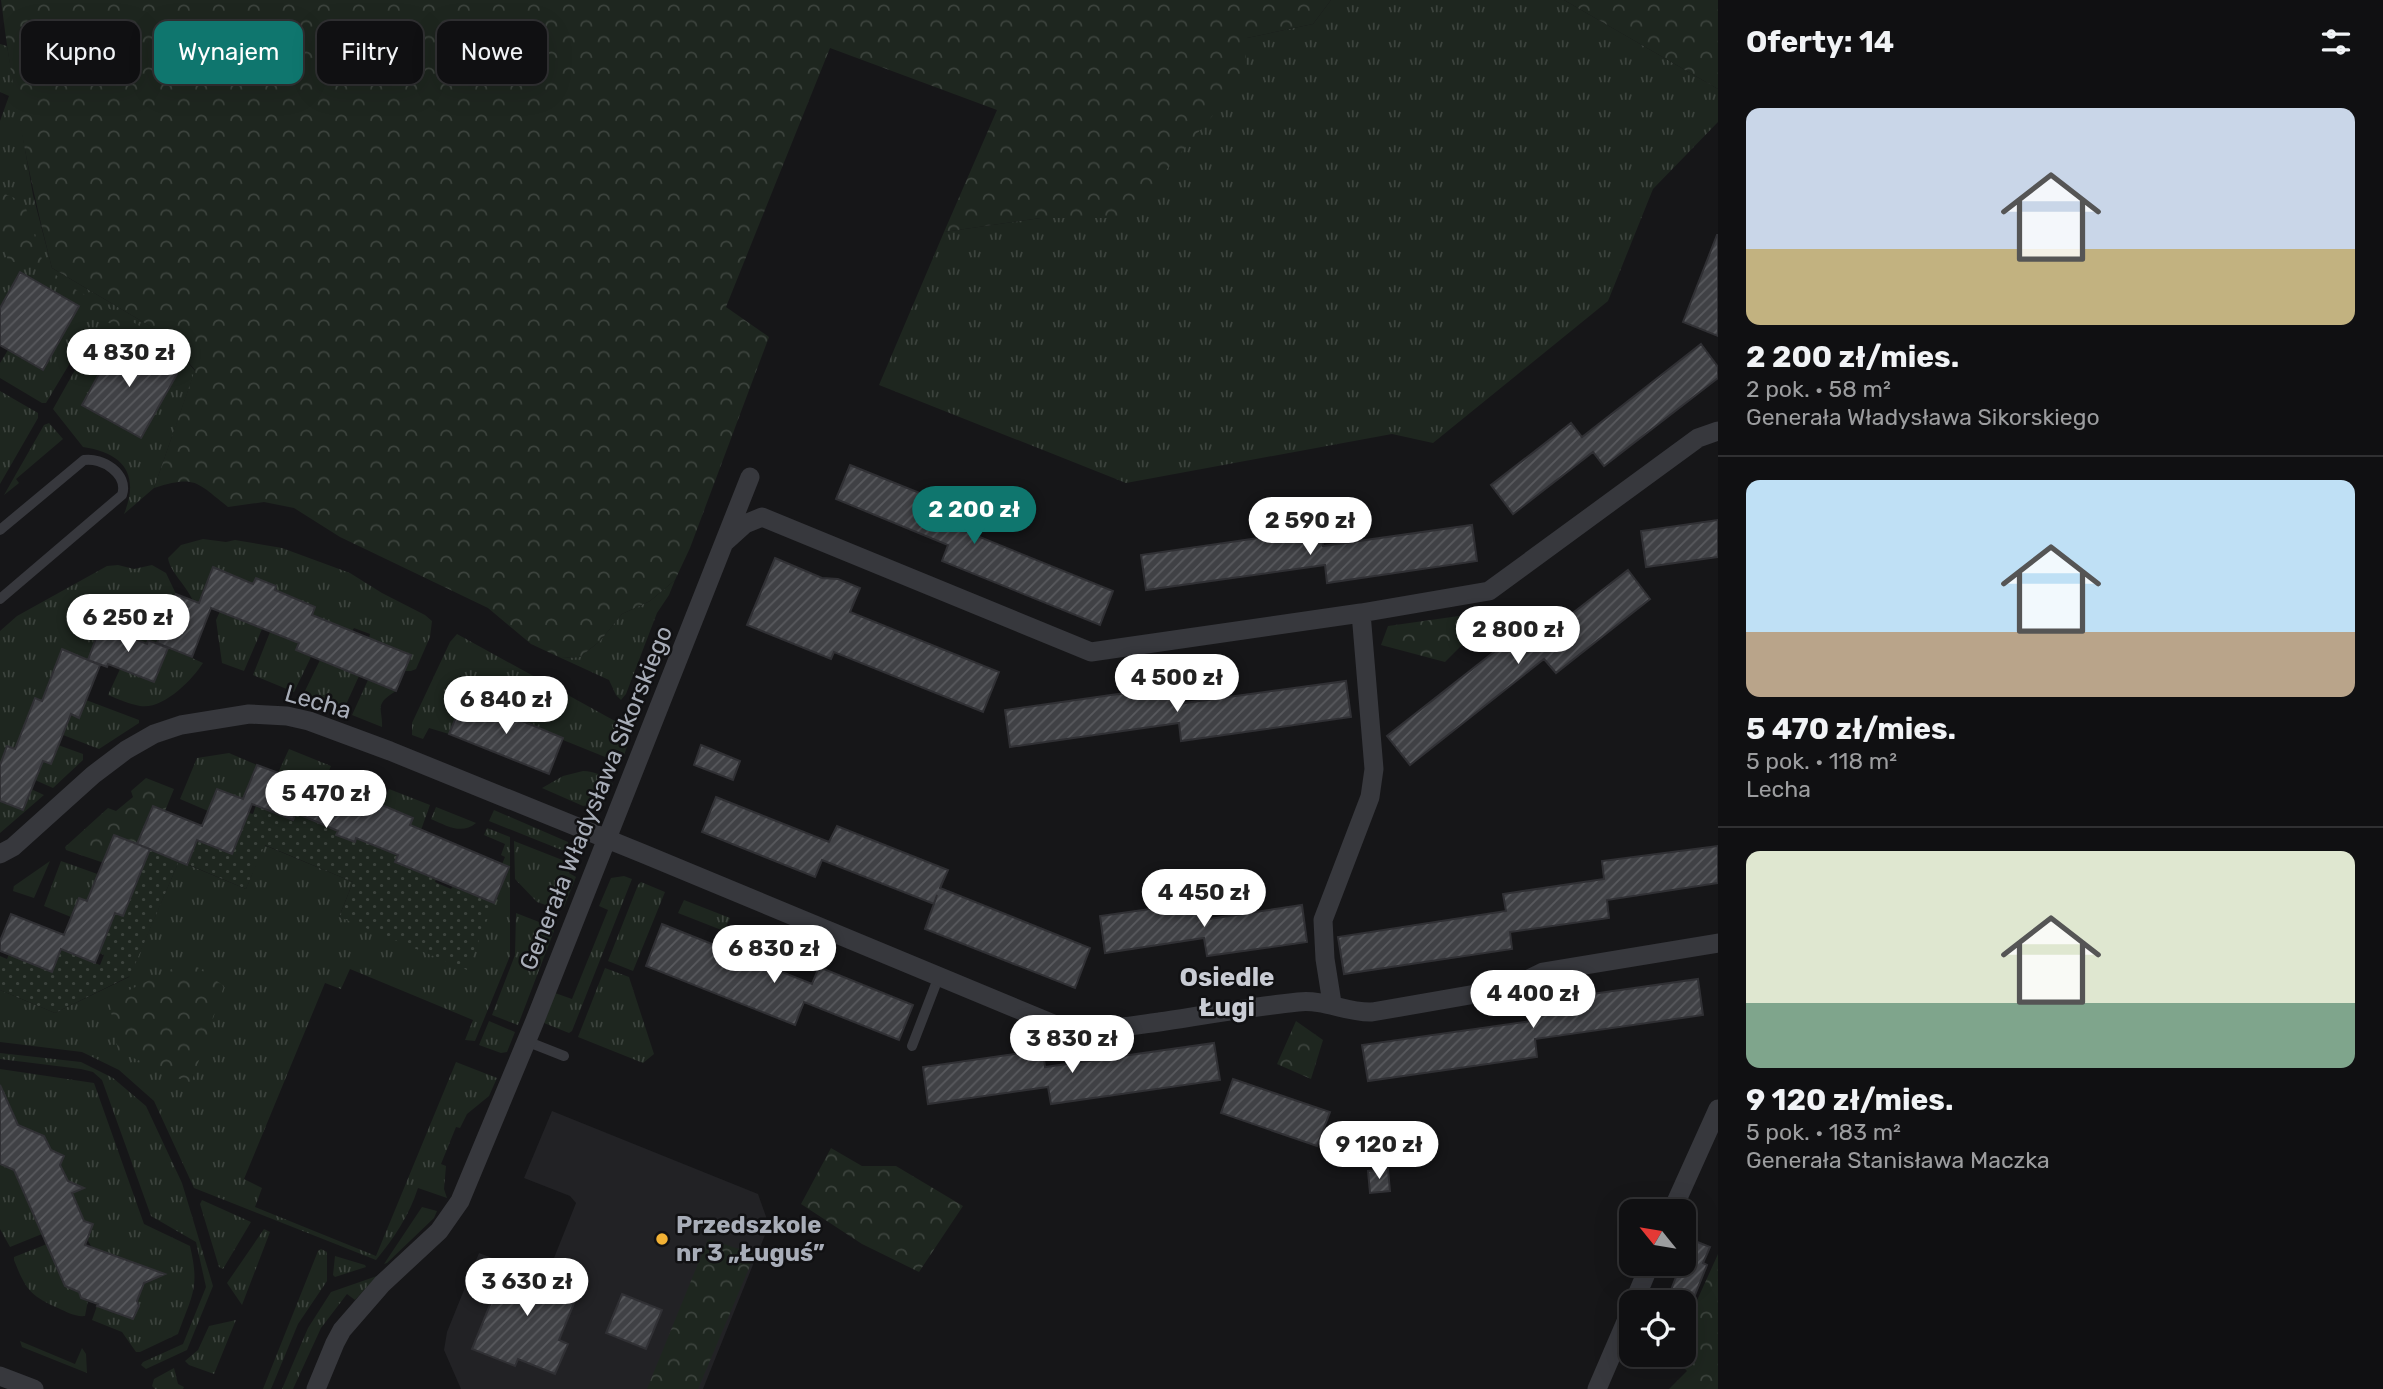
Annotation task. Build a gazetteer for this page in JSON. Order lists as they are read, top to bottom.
{
  "streets": {
    "street": ["Lecha", "Generała Władysława Sikorskiego"]
  },
  "crossings": [
    ["Lecha", "Generała Władysława Sikorskiego"]
  ],
  "districts": ["Osiedle Ługi"],
  "places": ["Przedszkole nr 3 „Ługuś”"],
  "north": "top left",
  "page": {
    "heading": "Oferty: 14",
    "chip": [
      "Kupno",
      "Wynajem",
      "Filtry",
      "Nowe"
    ],
    "list": [
      {
        "name": "2 200 zł/mies.",
        "note": "2 pok. · 58 m² · Generała Władysława Sikorskiego"
      },
      {
        "name": "5 470 zł/mies.",
        "note": "5 pok. · 118 m² · Lecha"
      },
      {
        "name": "9 120 zł/mies.",
        "note": "5 pok. · 183 m² · Generała Stanisława Maczka"
      }
    ],
    "price": [
      "4 830 zł",
      "2 200 zł",
      "2 590 zł",
      "6 250 zł",
      "2 800 zł",
      "4 500 zł",
      "6 840 zł",
      "5 470 zł",
      "4 450 zł",
      "6 830 zł",
      "4 400 zł",
      "3 830 zł",
      "9 120 zł",
      "3 630 zł"
    ]
  }
}
